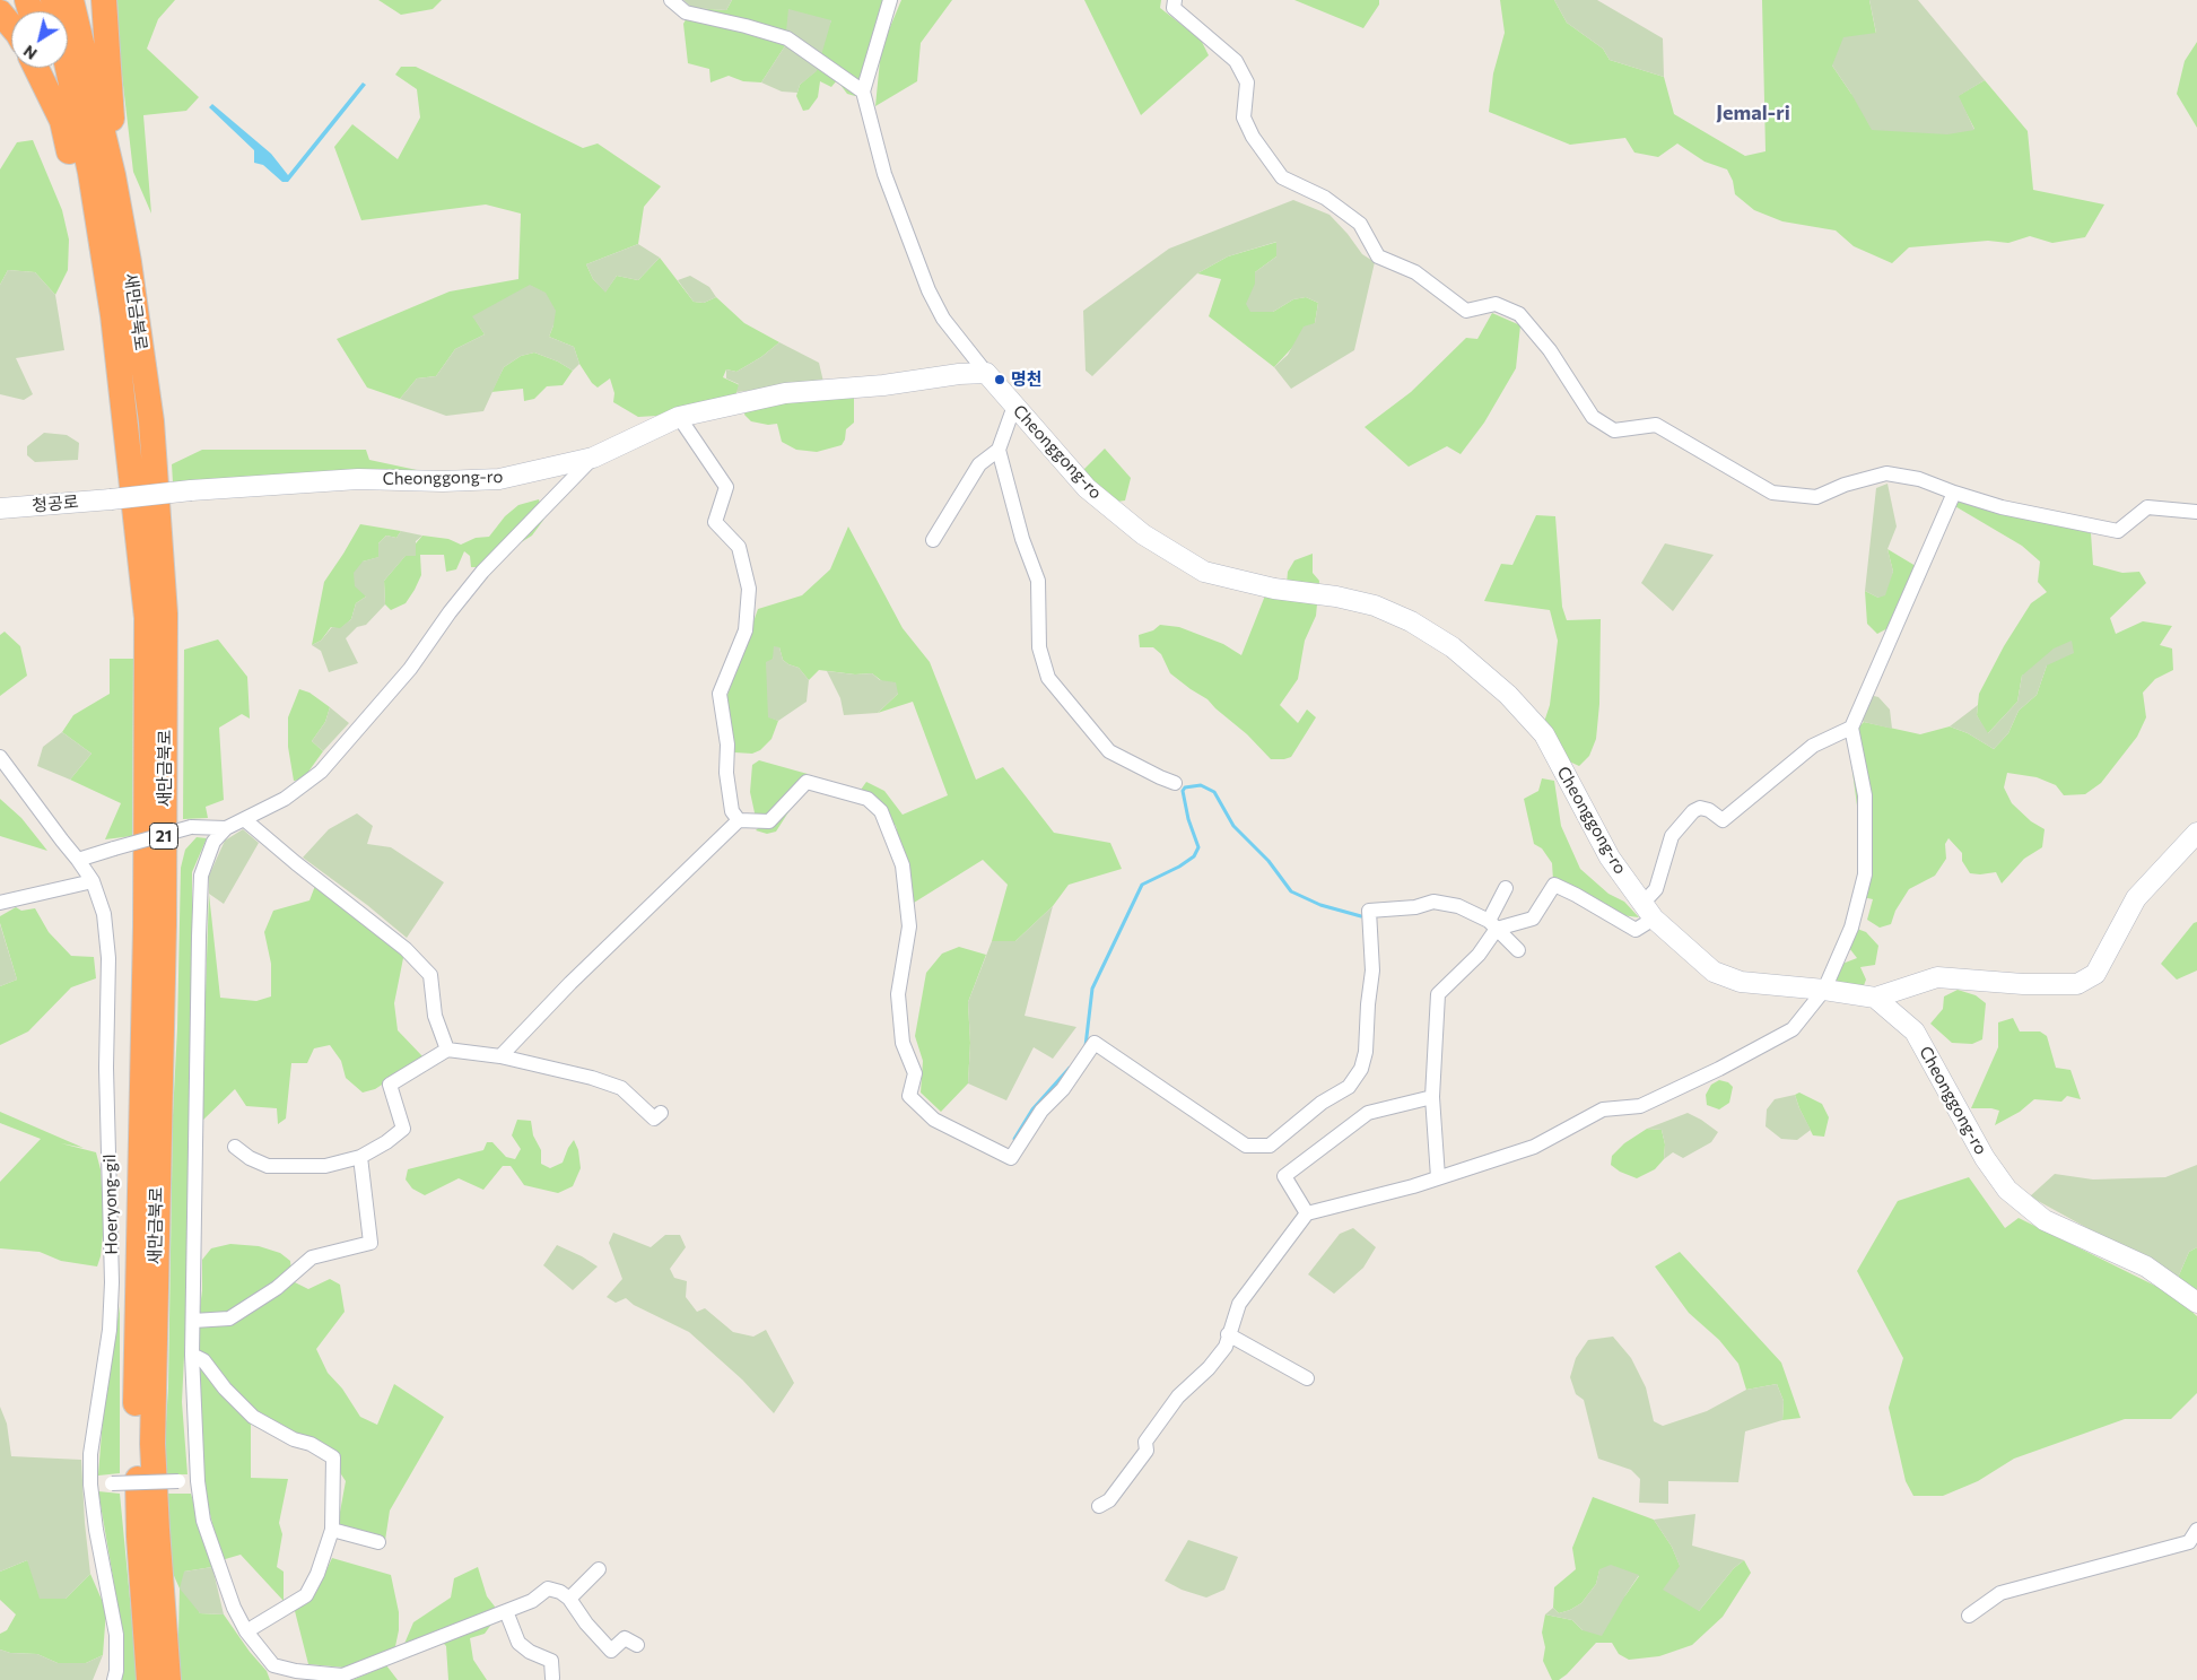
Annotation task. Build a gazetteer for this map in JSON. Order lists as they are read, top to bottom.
{
  "streets": {
    "highway": ["새만금북로", "21"],
    "street": ["Cheonggong-ro", "청공로", "Hoeryong-gil"]
  },
  "crossings": [
    ["Cheonggong-ro", "청공로"]
  ],
  "districts": ["Jemal-ri"],
  "places": ["명천"],
  "north": "bottom left"
}
